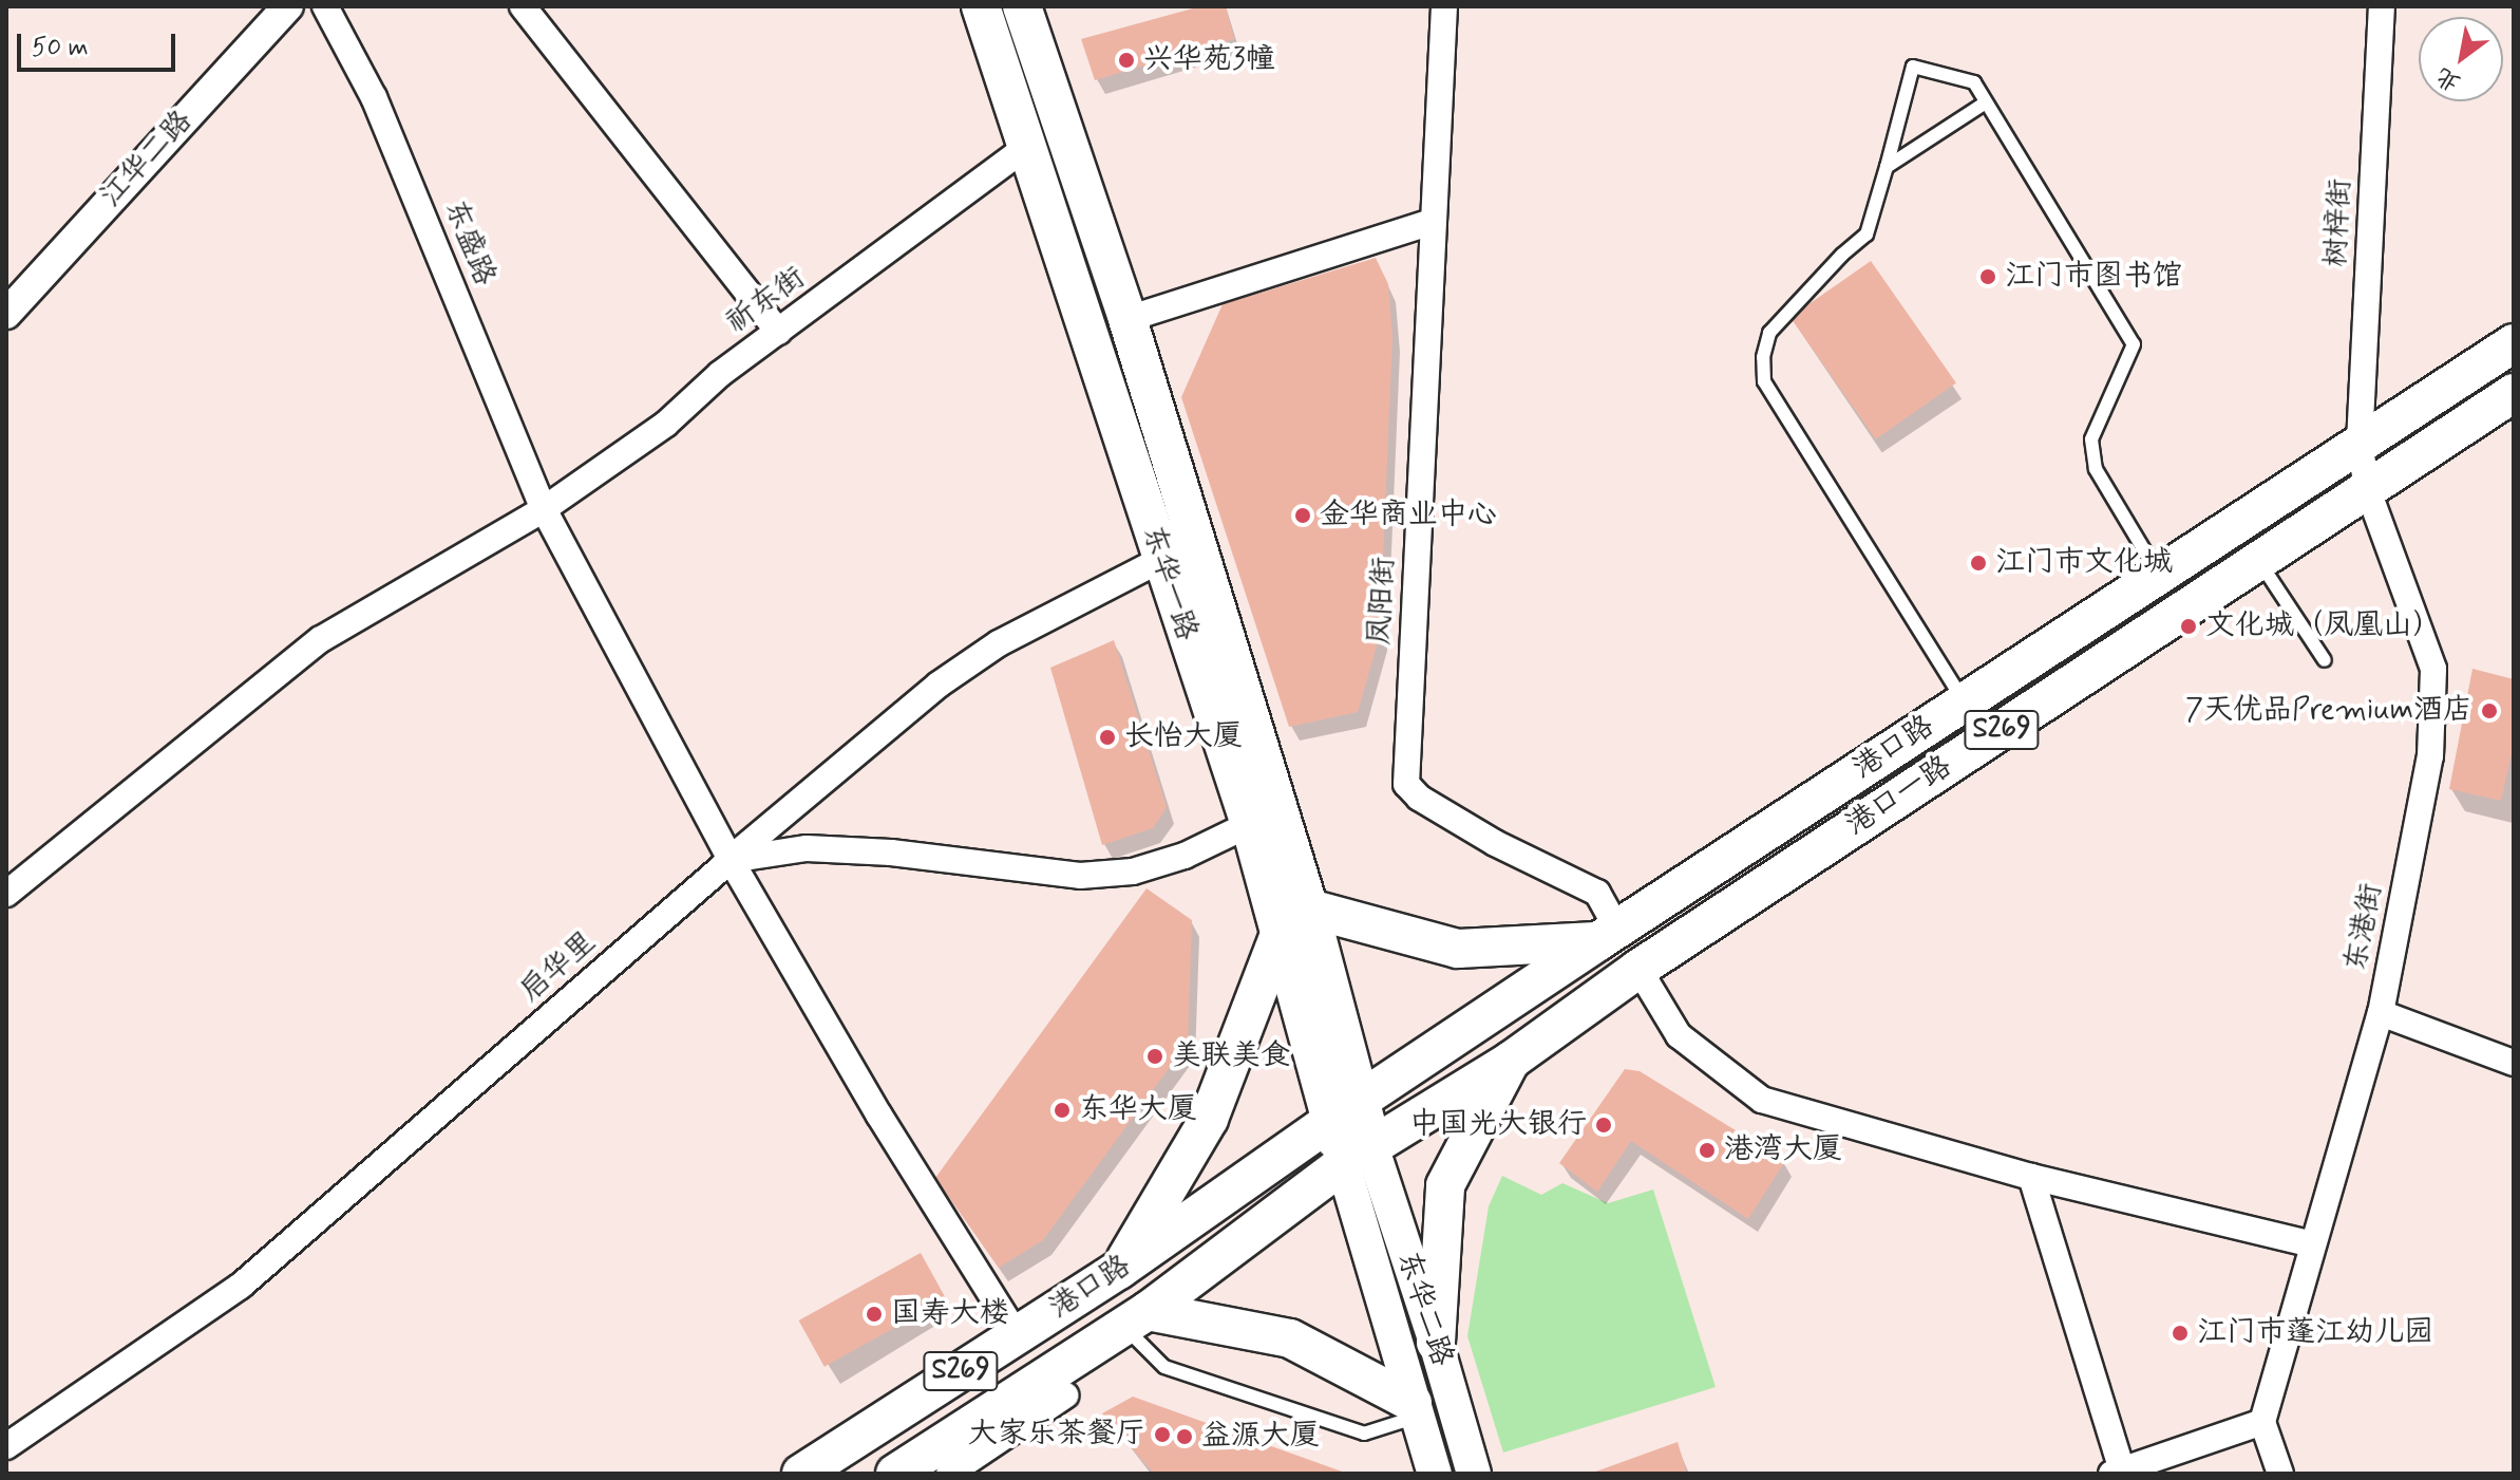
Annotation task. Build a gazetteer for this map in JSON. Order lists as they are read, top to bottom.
{
  "streets": {
    "main road": [
      "东华一路",
      "S269",
      "港口路",
      "港口一路",
      "东华二路"
    ],
    "street": [
      "江华二路",
      "树梓街",
      "东盛路",
      "祈东街",
      "凤阳街",
      "东港街",
      "启华里"
    ]
  },
  "crossings": [
    ["树梓街", "港口路"],
    ["树梓街", "东港街"],
    ["东盛路", "祈东街"],
    ["东盛路", "港口路"],
    ["东盛路", "启华里"],
    ["祈东街", "东华一路"],
    ["东华一路", "港口路"],
    ["东华一路", "港口一路"],
    ["东华一路", "启华里"],
    ["东华一路", "东华二路"],
    ["凤阳街", "港口路"],
    ["港口路", "港口一路"],
    ["港口路", "东港街"],
    ["港口路", "东华二路"],
    ["港口一路", "东港街"],
    ["港口一路", "东华二路"]
  ],
  "places": [
    "兴华苑3幢",
    "江门市图书馆",
    "金华商业中心",
    "江门市文化城",
    "文化城（凤凰山）",
    "7天优品Premium酒店",
    "长怡大厦",
    "美联美食",
    "东华大厦",
    "中国光大银行",
    "港湾大厦",
    "国寿大楼",
    "江门市蓬江幼儿园",
    "大家乐茶餐厅",
    "益源大厦"
  ],
  "scale_bar": "50 m",
  "north": "bottom left"
}
